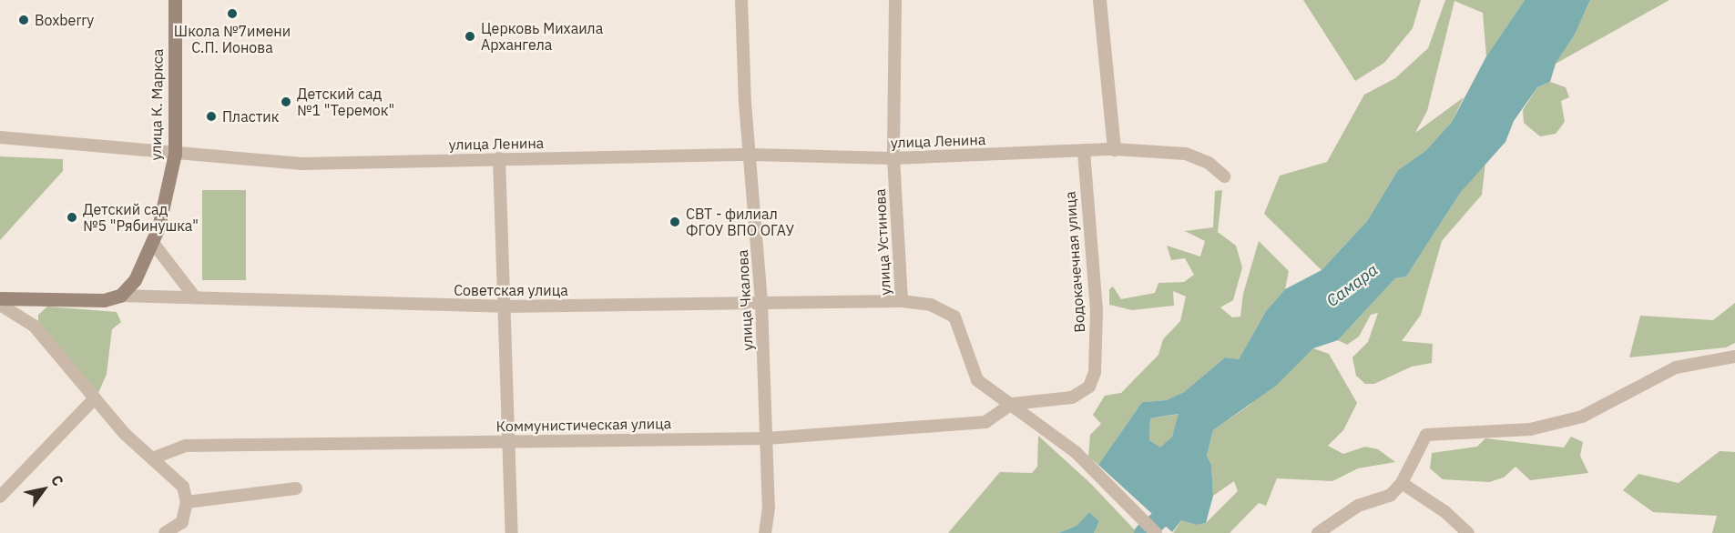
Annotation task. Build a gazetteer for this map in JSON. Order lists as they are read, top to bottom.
{
  "streets": {
    "main road": ["улица К. Маркса"],
    "street": [
      "улица Ленина",
      "улица Устинова",
      "Водокачечная улица",
      "Советская улица",
      "улица Чкалова",
      "Коммунистическая улица"
    ]
  },
  "crossings": [
    ["улица К. Маркса", "улица Ленина"],
    ["улица К. Маркса", "Советская улица"],
    ["улица Ленина", "улица Устинова"],
    ["улица Ленина", "Водокачечная улица"],
    ["улица Ленина", "улица Чкалова"],
    ["улица Устинова", "Водокачечная улица"],
    ["улица Устинова", "Советская улица"],
    ["улица Устинова", "Коммунистическая улица"],
    ["Водокачечная улица", "Коммунистическая улица"],
    ["Советская улица", "улица Чкалова"],
    ["улица Чкалова", "Коммунистическая улица"]
  ],
  "water": ["Самара"],
  "places": [
    "Школа №7имени С.П. Ионова",
    "Boxberry",
    "Церковь Михаила Архангела",
    "Детский сад №1 \"Теремок\"",
    "Пластик",
    "Детский сад №5 \"Рябинушка\"",
    "СВТ - филиал ФГОУ ВПО ОГАУ"
  ],
  "north": "top right"
}
